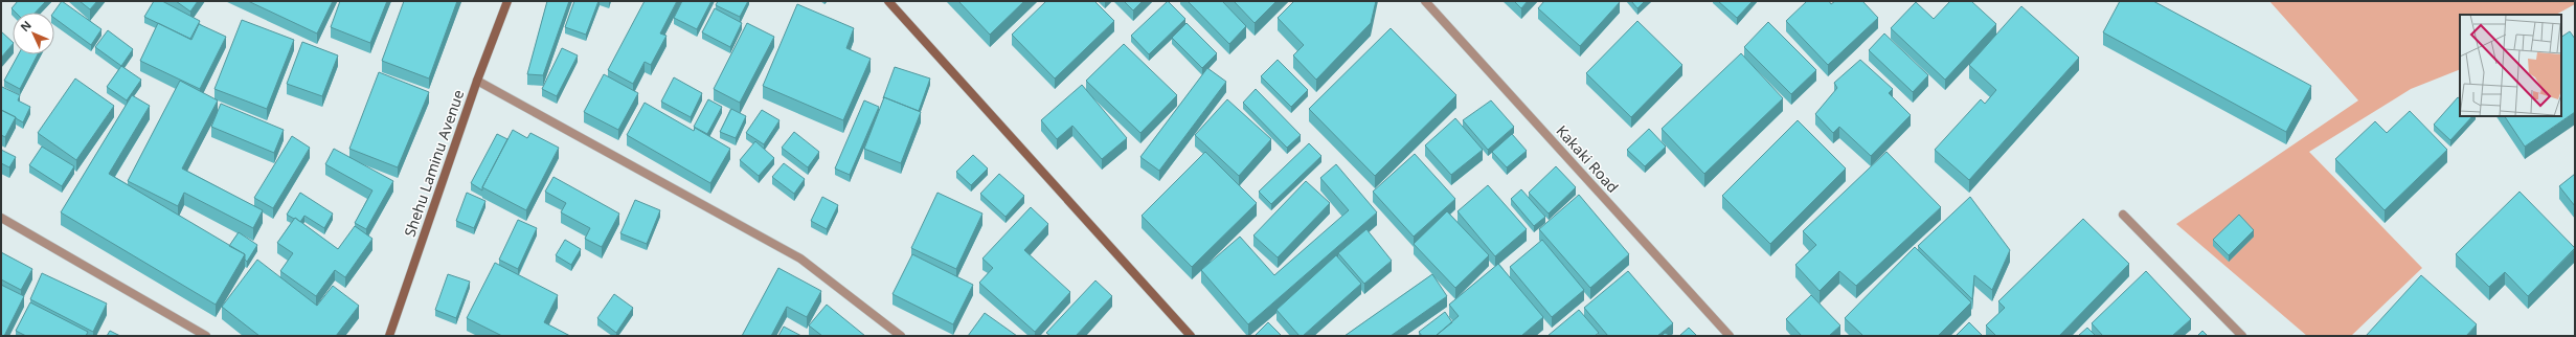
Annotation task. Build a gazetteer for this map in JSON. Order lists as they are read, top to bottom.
{
  "streets": {
    "street": ["Kakaki Road", "Shehu Laminu Avenue"]
  },
  "north": "top left"
}
